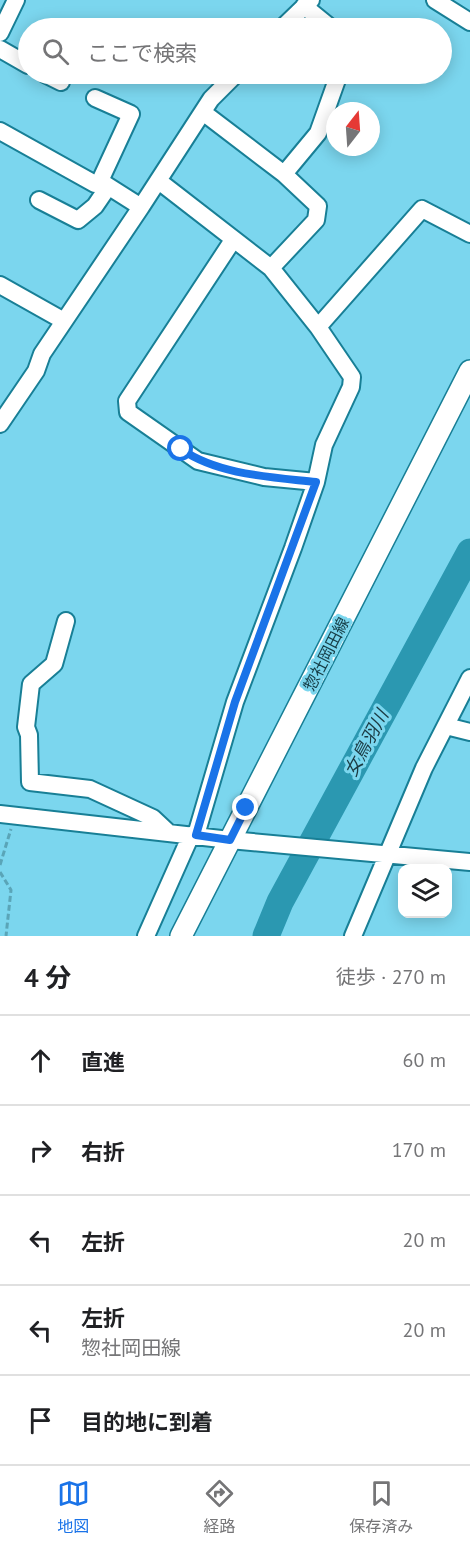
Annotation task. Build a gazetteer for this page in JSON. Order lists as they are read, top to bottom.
{
  "streets": {
    "main road": ["惣社岡田線"]
  },
  "water": ["女鳥羽川"],
  "north": "top",
  "page": {
    "search": "ここで検索",
    "heading": ["4 分", "徒歩 · 270 m"],
    "list": [
      ["直進", "60 m"],
      ["右折", "170 m"],
      ["左折", "20 m"],
      ["左折", "惣社岡田線", "20 m"],
      "目的地に到着"
    ],
    "nav": ["地図", "経路", "保存済み"]
  }
}
